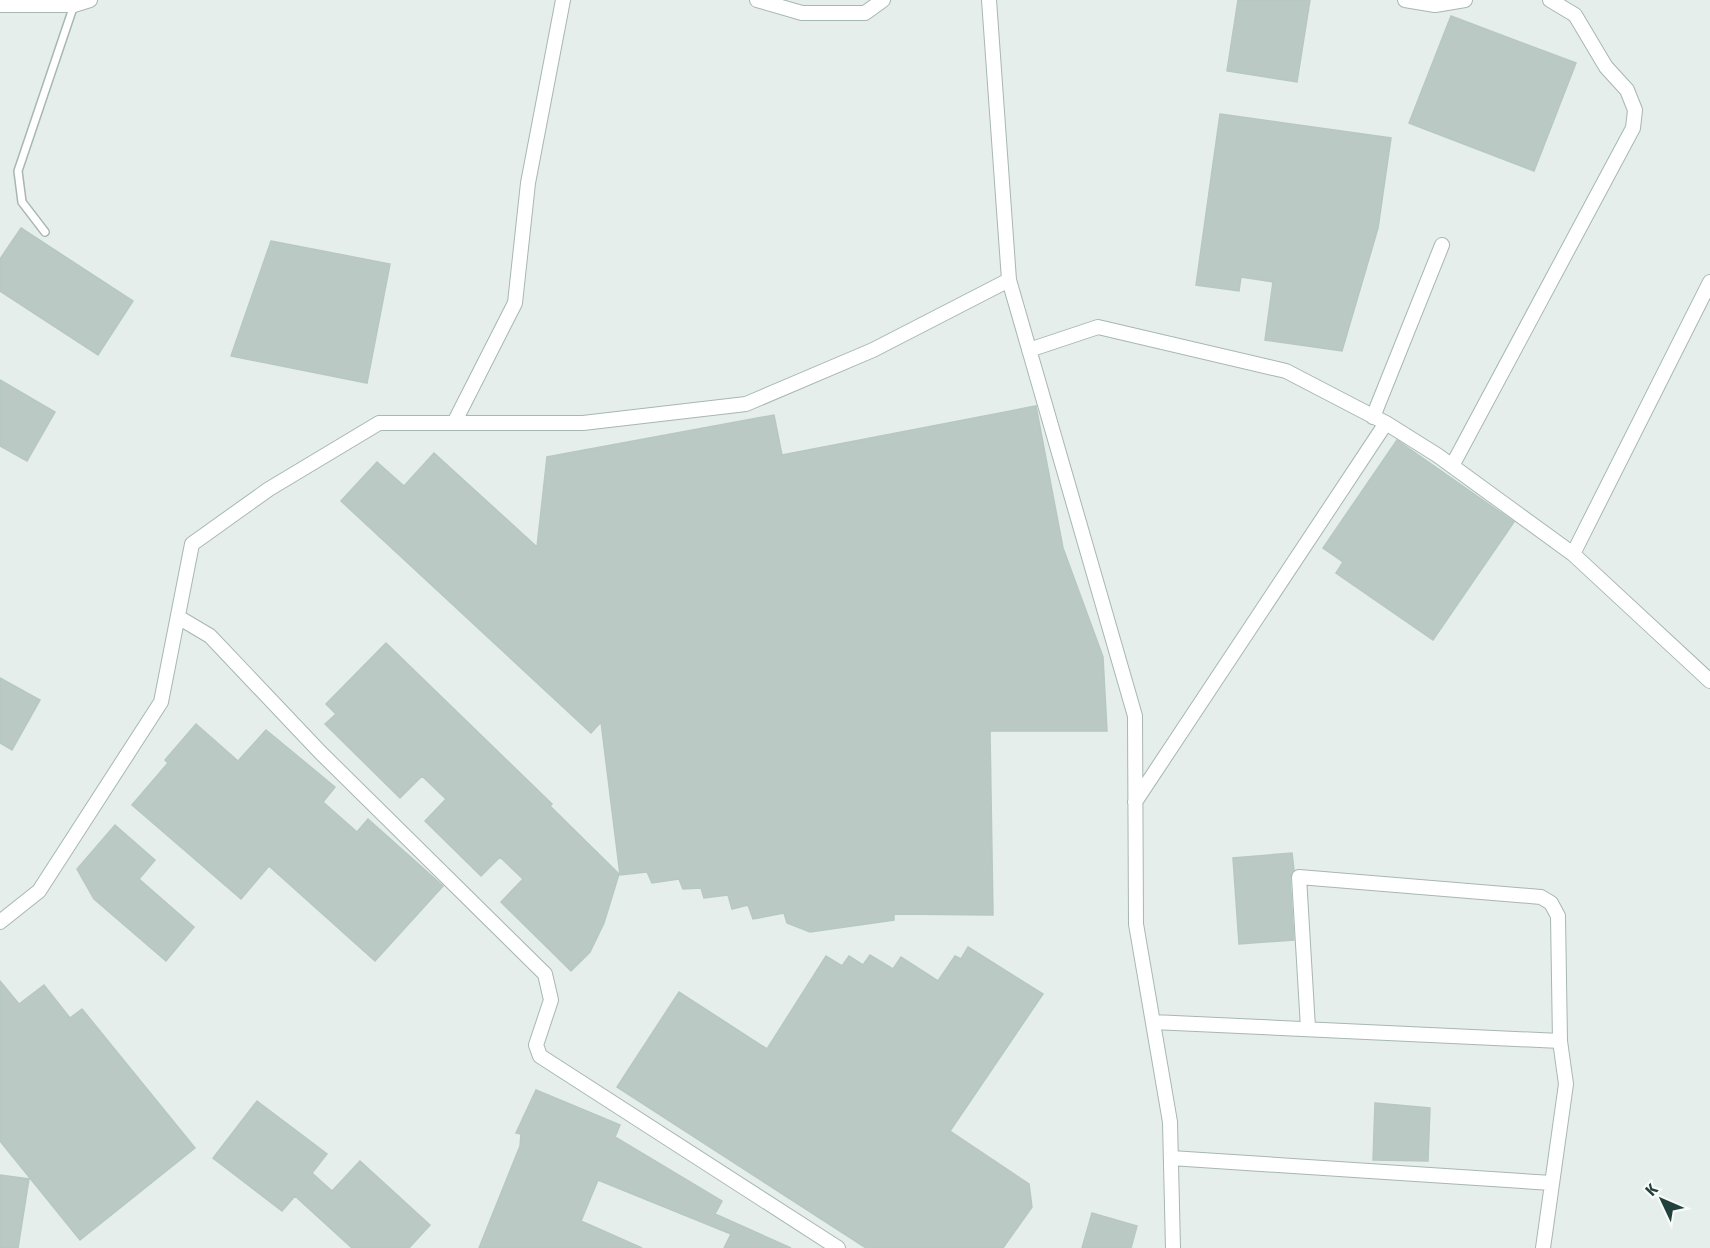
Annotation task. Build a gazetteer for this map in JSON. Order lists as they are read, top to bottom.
{
  "north": "top left"
}
